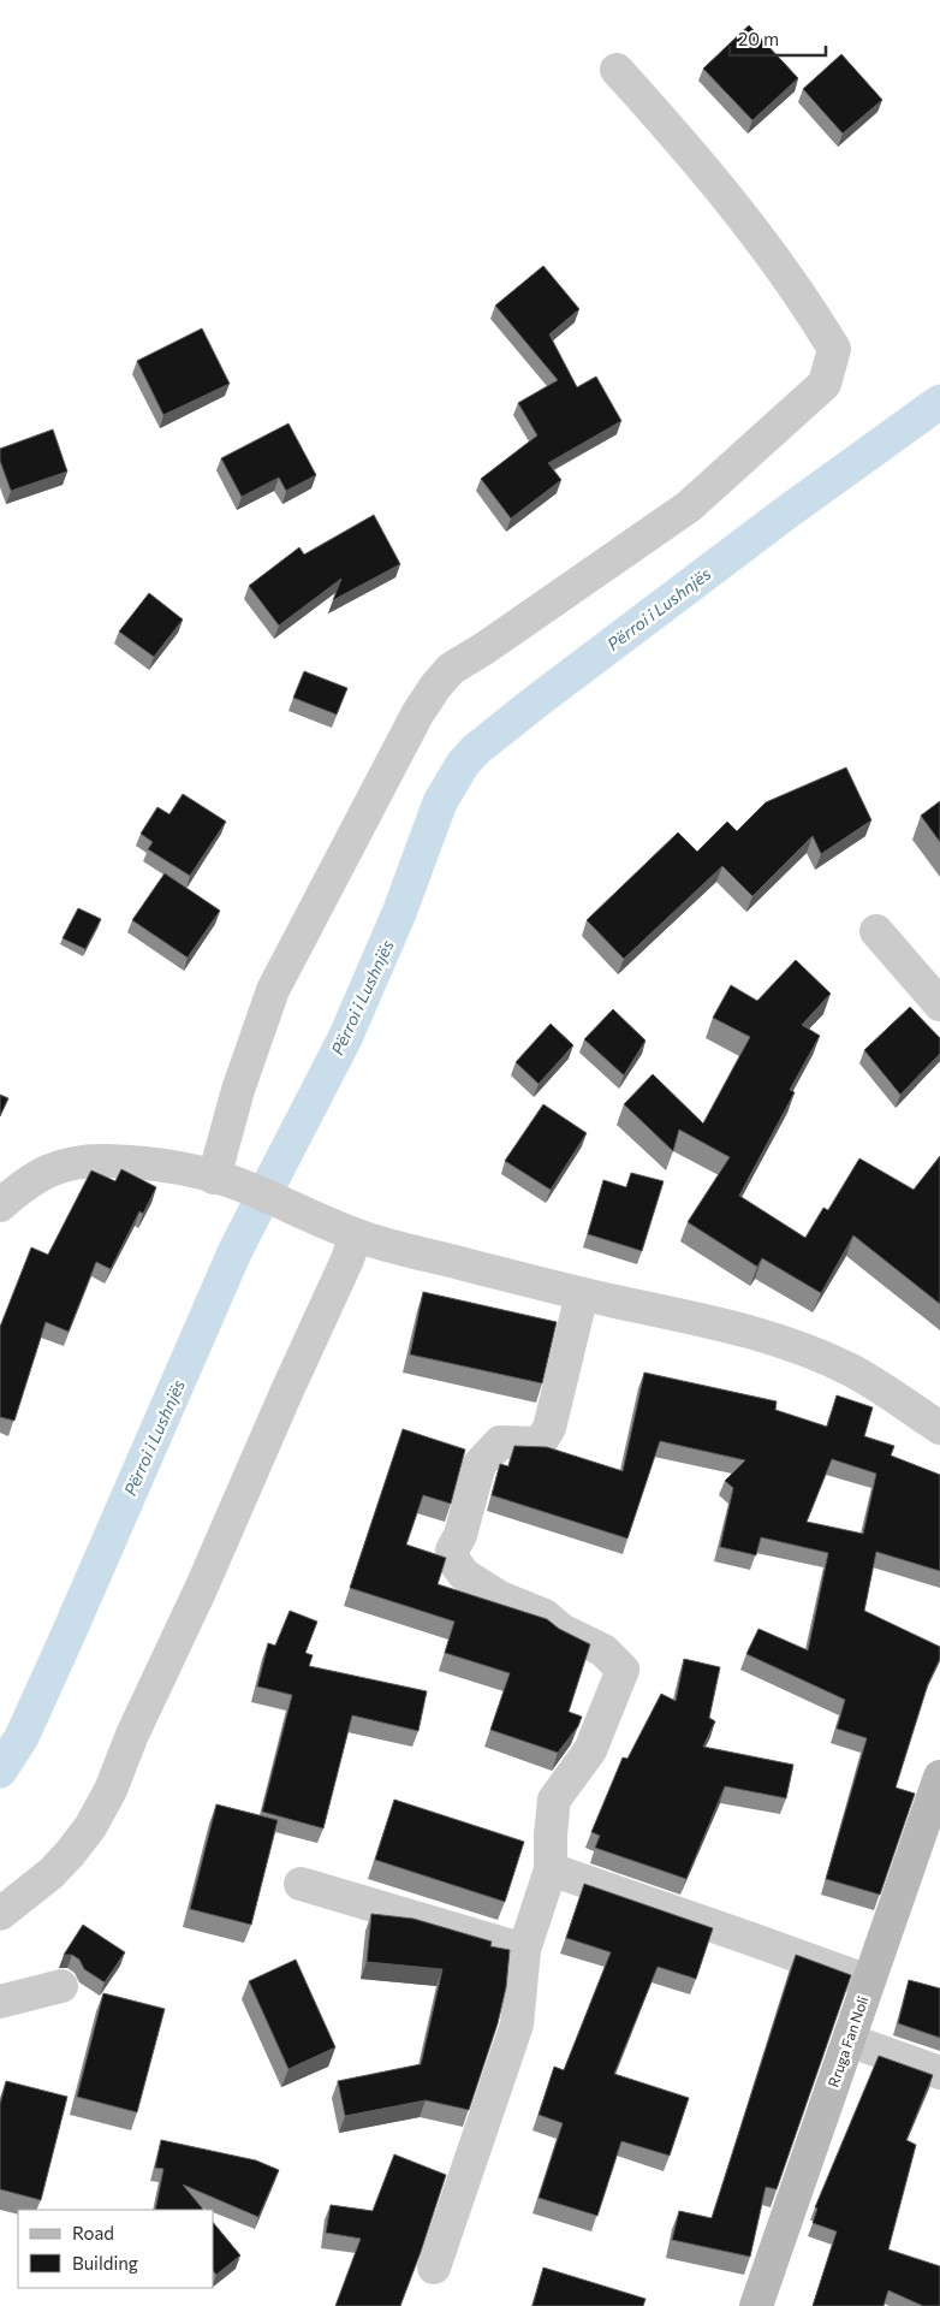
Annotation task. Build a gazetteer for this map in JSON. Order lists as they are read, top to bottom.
{
  "streets": {
    "main road": ["Rruga Fan Noli"]
  },
  "water": ["Përroi i Lushnjës"],
  "legend": ["Road", "Building"],
  "scale_bar": "20 m"
}
